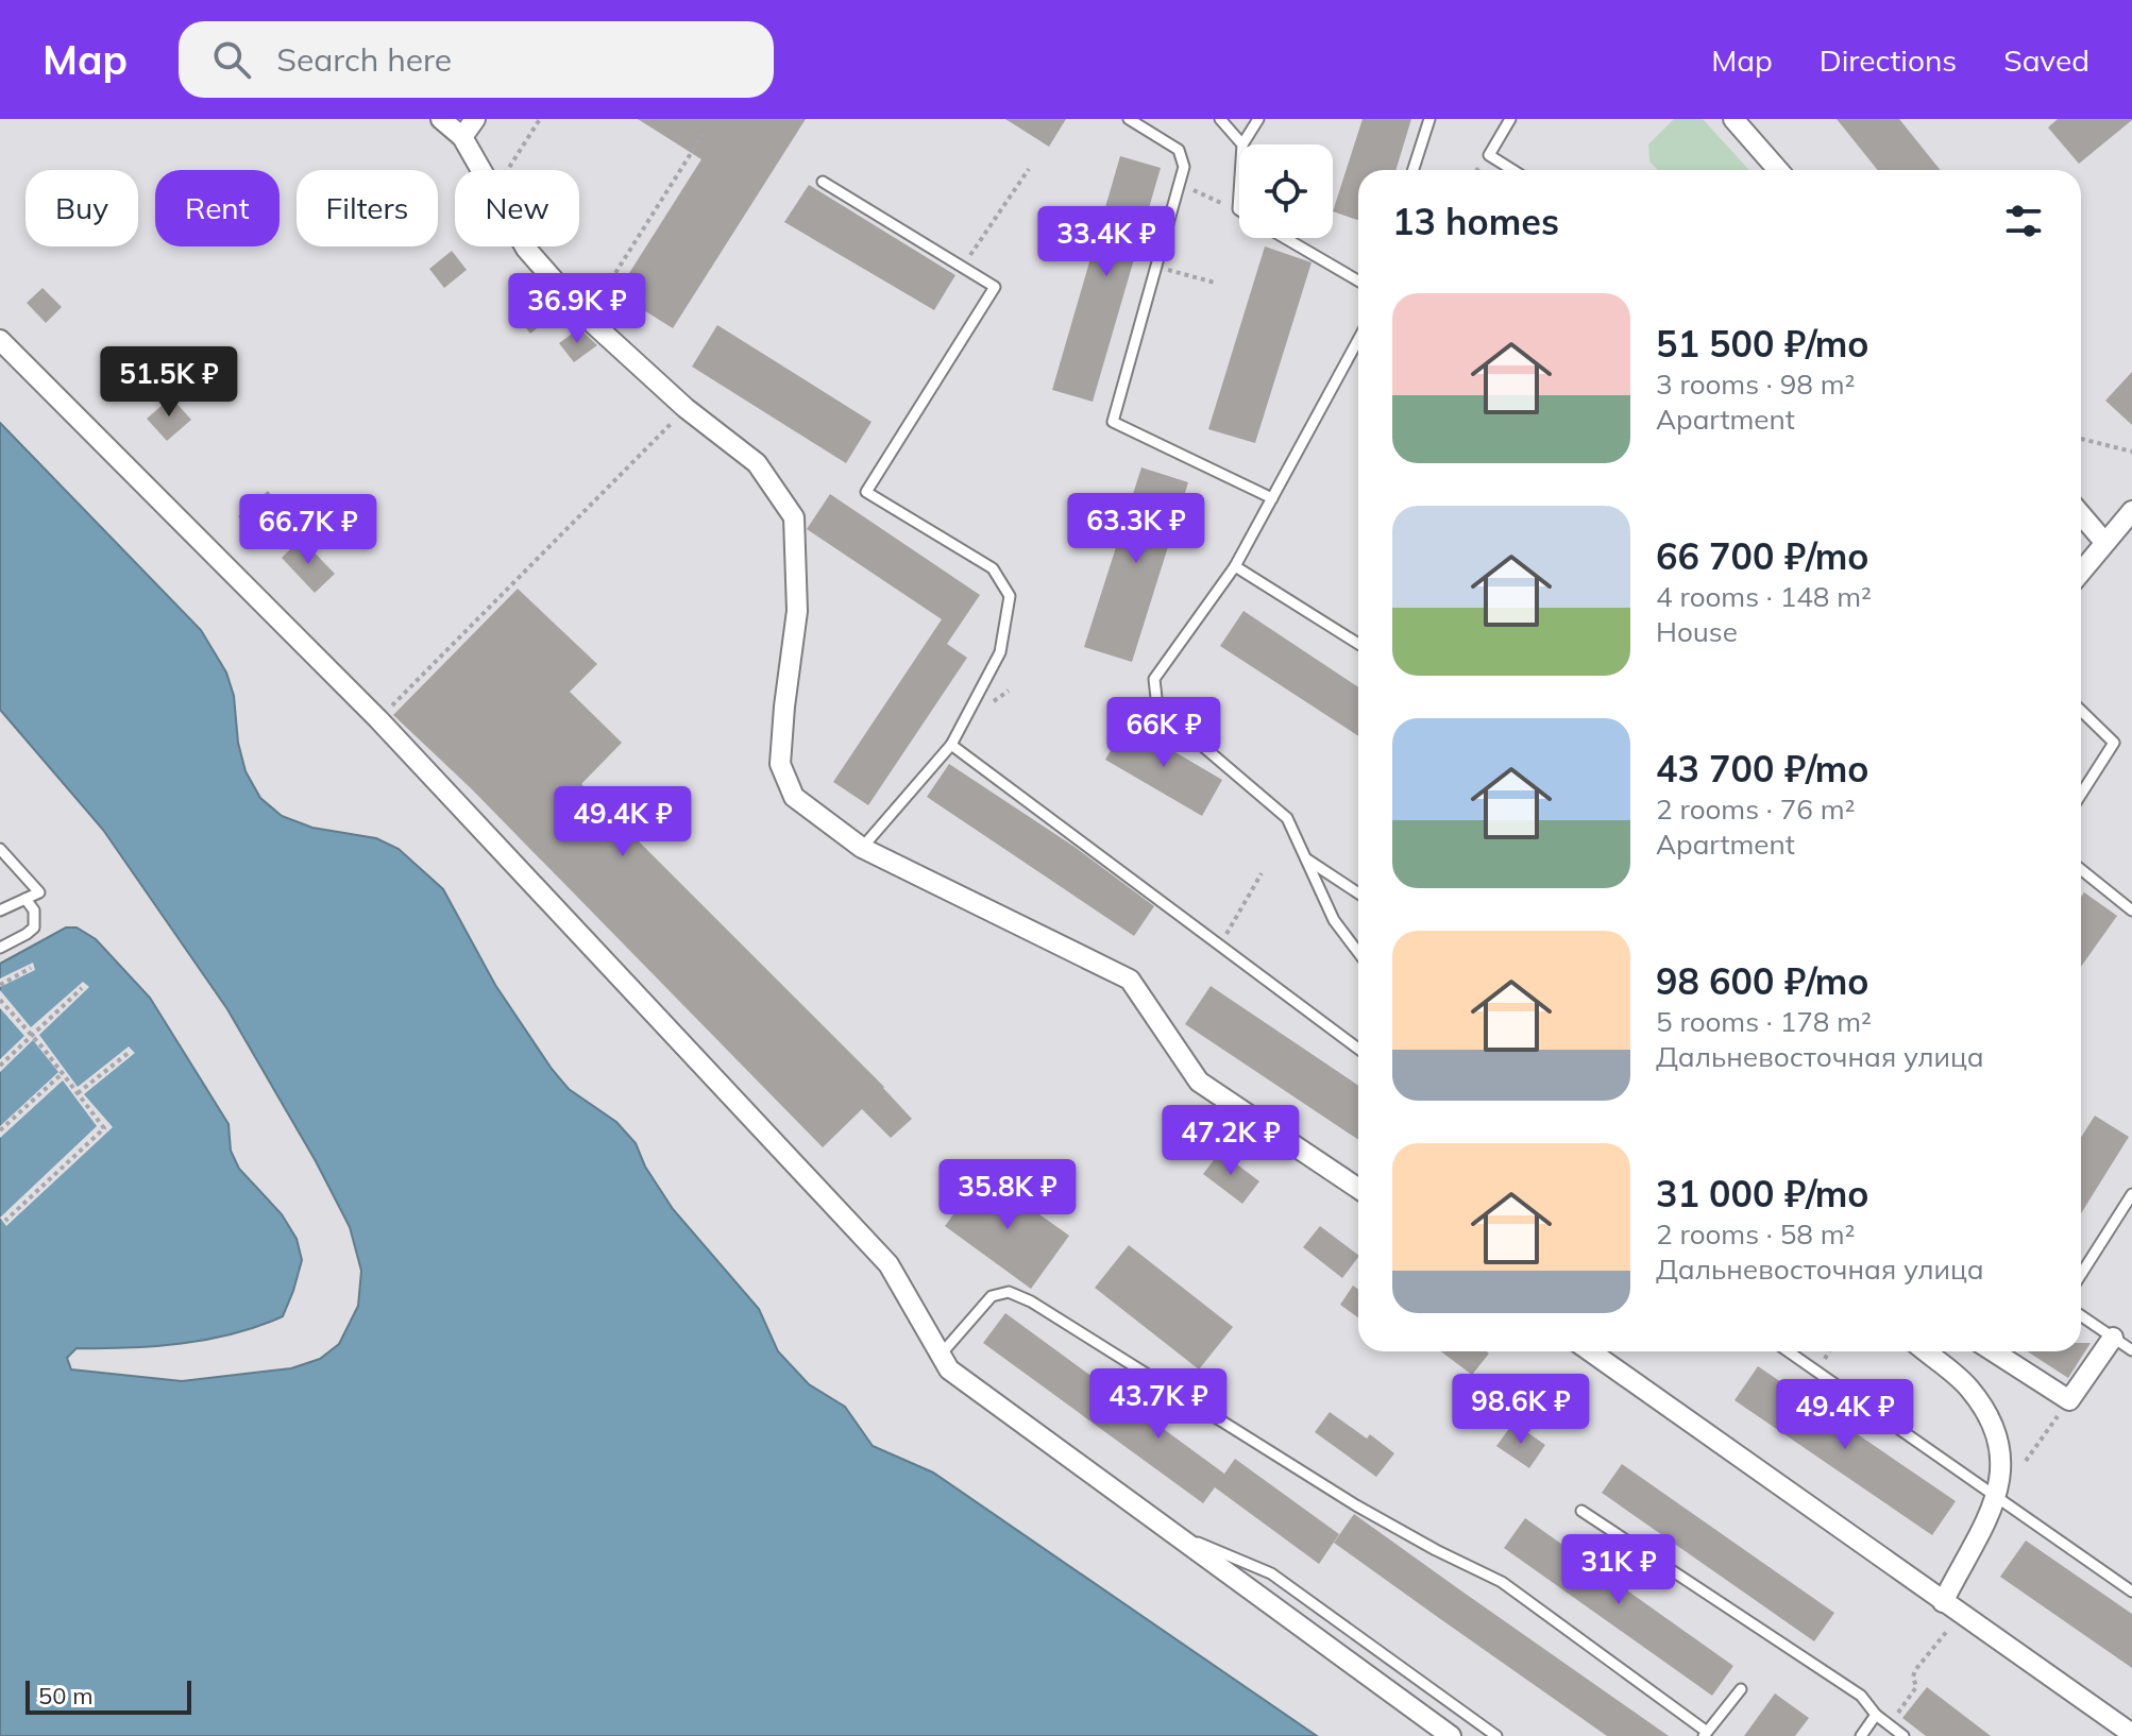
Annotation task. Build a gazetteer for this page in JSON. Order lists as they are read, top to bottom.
{
  "scale_bar": "50 m",
  "page": {
    "header": "Map",
    "search": "Search here",
    "nav": ["Map", "Directions", "Saved"],
    "chip": [
      "Buy",
      "Rent",
      "Filters",
      "New"
    ],
    "heading": "13 homes",
    "price": [
      "33.4K ₽",
      "36.9K ₽",
      "51.5K ₽",
      "63.3K ₽",
      "66.7K ₽",
      "66K ₽",
      "49.4K ₽",
      "47.2K ₽",
      "35.8K ₽",
      "43.7K ₽",
      "98.6K ₽",
      "49.4K ₽",
      "31K ₽"
    ],
    "list": [
      {
        "name": "51 500 ₽/mo",
        "note": "3 rooms · 98 m² · Apartment"
      },
      {
        "name": "66 700 ₽/mo",
        "note": "4 rooms · 148 m² · House"
      },
      {
        "name": "43 700 ₽/mo",
        "note": "2 rooms · 76 m² · Apartment"
      },
      {
        "name": "98 600 ₽/mo",
        "note": "5 rooms · 178 m² · Дальневосточная улица"
      },
      {
        "name": "31 000 ₽/mo",
        "note": "2 rooms · 58 m² · Дальневосточная улица"
      }
    ],
    "scale": "50 m"
  }
}
